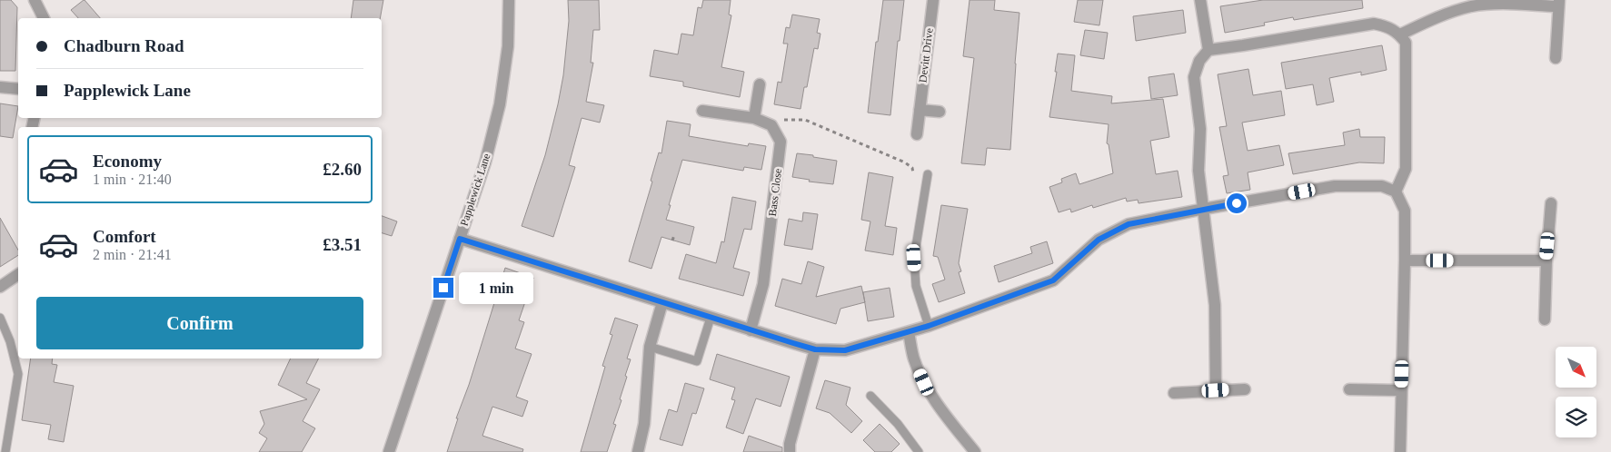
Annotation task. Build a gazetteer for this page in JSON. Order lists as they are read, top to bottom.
{
  "streets": {
    "street": ["Devitt Drive", "Papplewick Lane", "Bass Close"]
  },
  "north": "bottom right",
  "page": {
    "banner": ["Chadburn Road", "Papplewick Lane"],
    "list": [
      {
        "name": "Economy",
        "note": "1 min · 21:40",
        "value": "£2.60"
      },
      {
        "name": "Comfort",
        "note": "2 min · 21:41",
        "value": "£3.51"
      }
    ],
    "bubble": "1 min",
    "buttons": "Confirm"
  }
}
